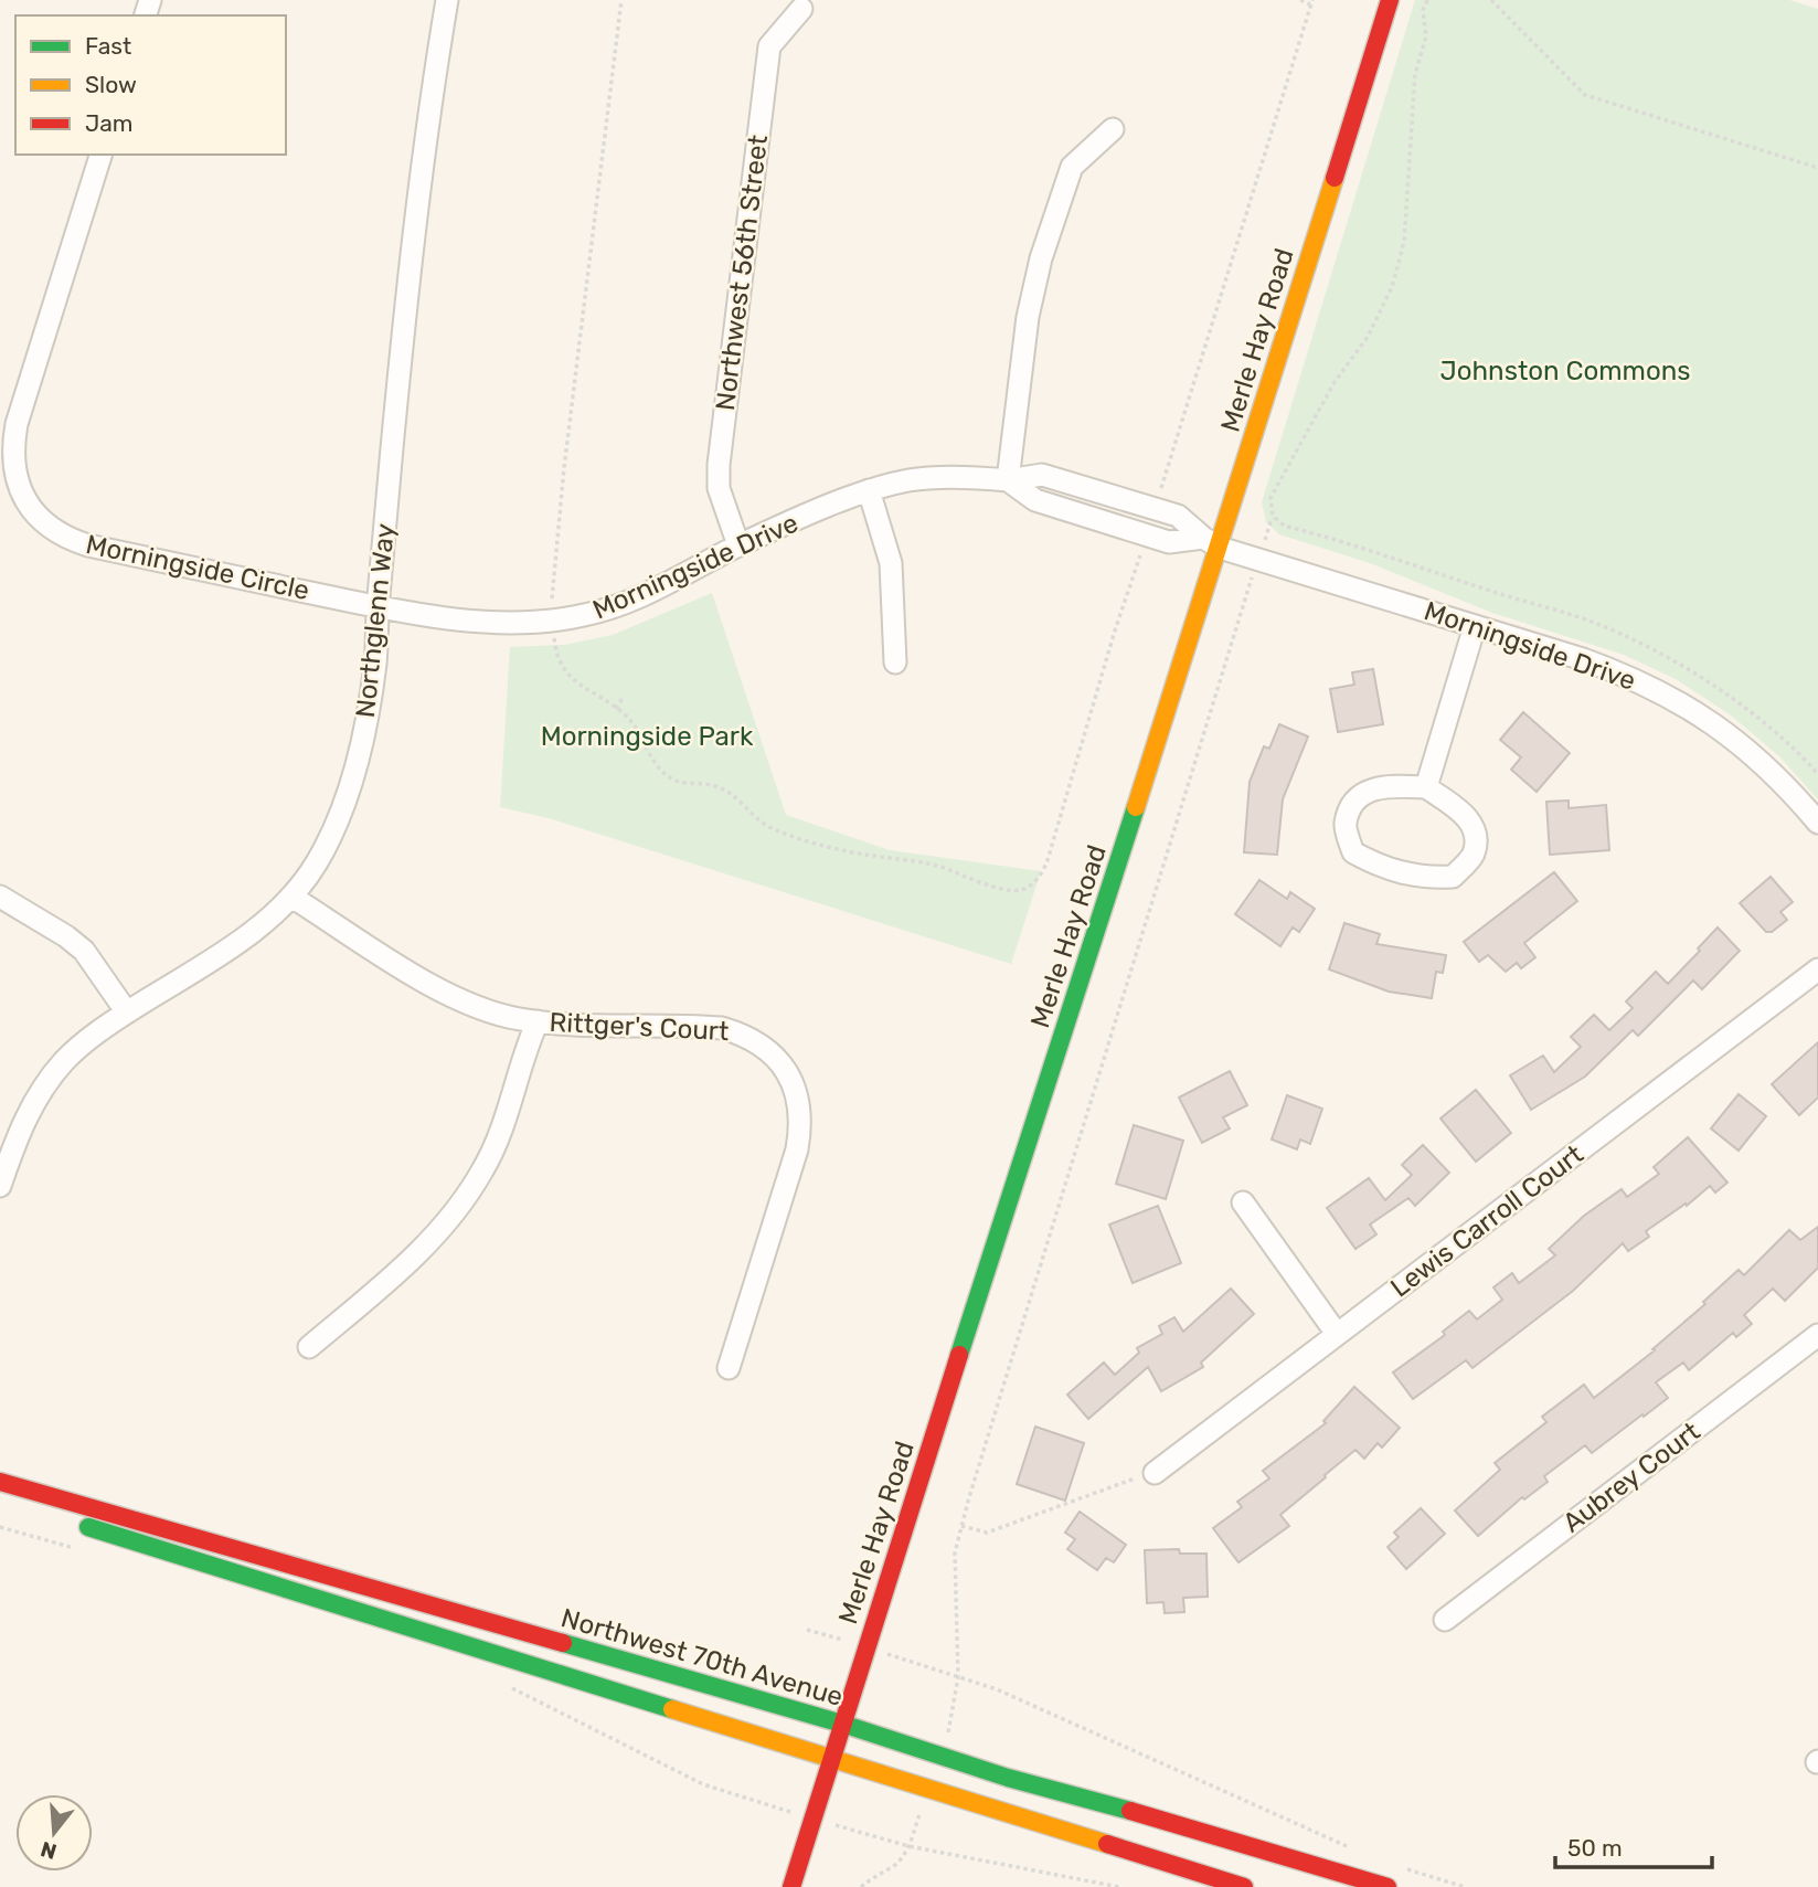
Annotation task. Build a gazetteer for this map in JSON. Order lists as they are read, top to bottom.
{
  "streets": {
    "main road": ["Merle Hay Road", "Northwest 70th Avenue"],
    "street": [
      "Northwest 56th Street",
      "Morningside Drive",
      "Morningside Circle",
      "Northglenn Way",
      "Rittger's Court",
      "Lewis Carroll Court",
      "Aubrey Court"
    ]
  },
  "crossings": [
    ["Northwest 56th Street", "Morningside Drive"],
    ["Merle Hay Road", "Morningside Drive"],
    ["Merle Hay Road", "Northwest 70th Avenue"],
    ["Morningside Drive", "Morningside Circle"],
    ["Morningside Drive", "Northglenn Way"],
    ["Morningside Circle", "Northglenn Way"],
    ["Northglenn Way", "Rittger's Court"]
  ],
  "parks": ["Johnston Commons", "Morningside Park"],
  "legend": ["Fast", "Slow", "Jam"],
  "scale_bar": "50 m",
  "north": "bottom"
}
